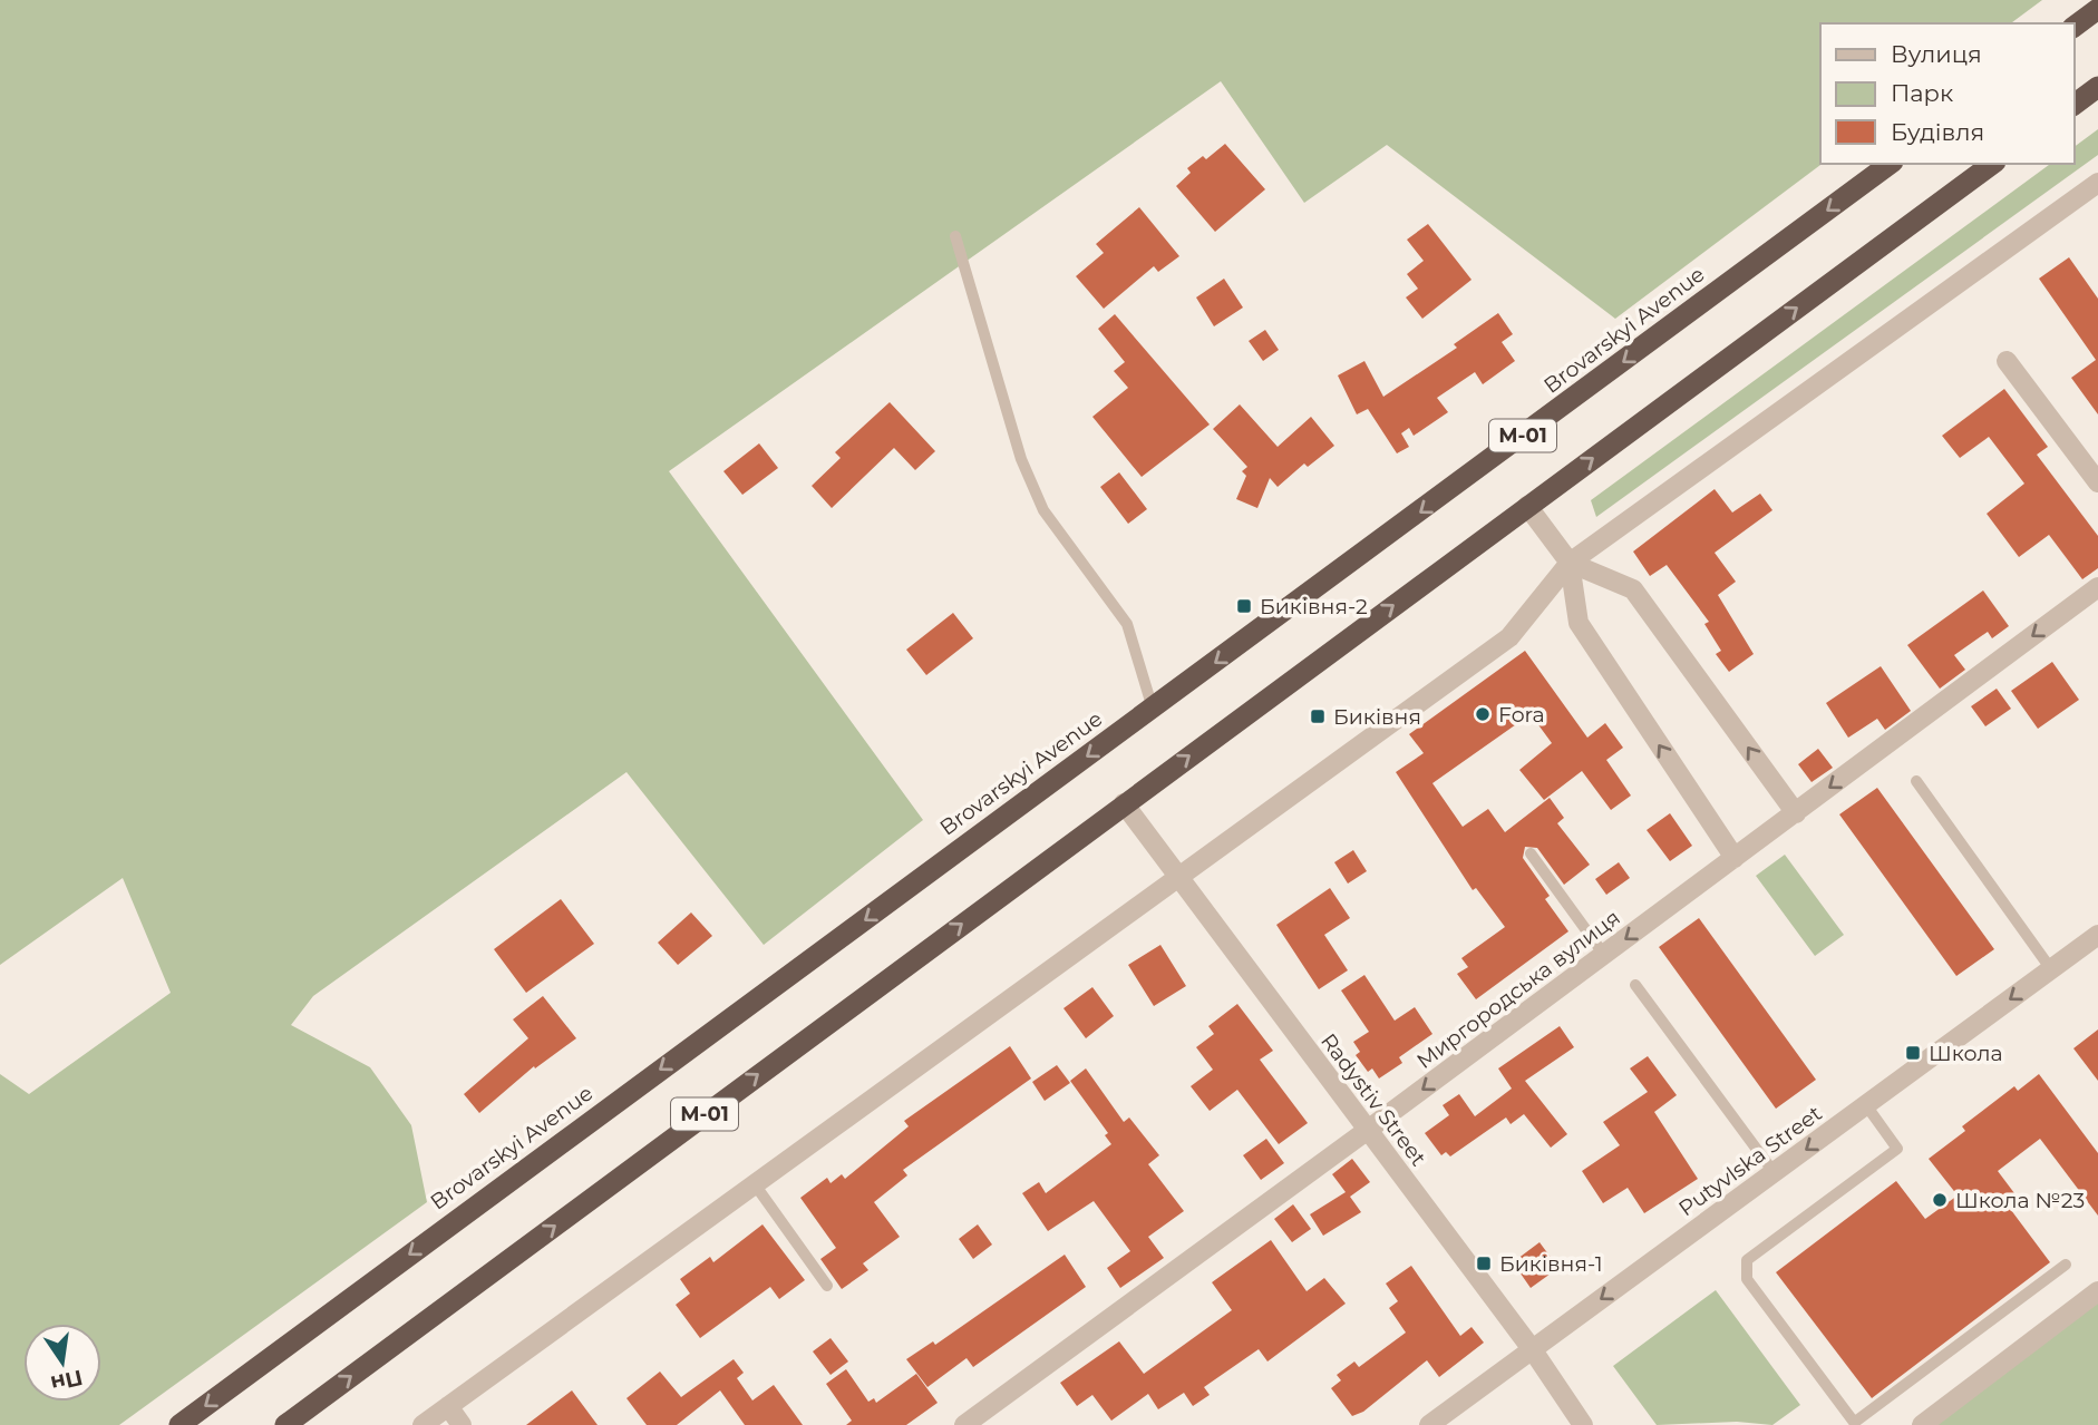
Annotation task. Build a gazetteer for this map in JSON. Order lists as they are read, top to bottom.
{
  "streets": {
    "highway": ["Brovarskyi Avenue", "М-01"],
    "street": ["Миргородська вулиця", "Radystiv Street", "Putyvlska Street"]
  },
  "crossings": [
    ["М-01", "Radystiv Street"],
    ["Миргородська вулиця", "Radystiv Street"],
    ["Radystiv Street", "Putyvlska Street"]
  ],
  "one_way": ["Миргородська вулиця", "Putyvlska Street"],
  "places": {
    "transit": [
      "Бикiвня-2",
      "Бикiвня",
      "Школа",
      "Бикiвня-1"
    ],
    "other": ["Fora", "Школа №23"]
  },
  "legend": ["Вулиця", "Парк", "Будівля"],
  "north": "bottom"
}
